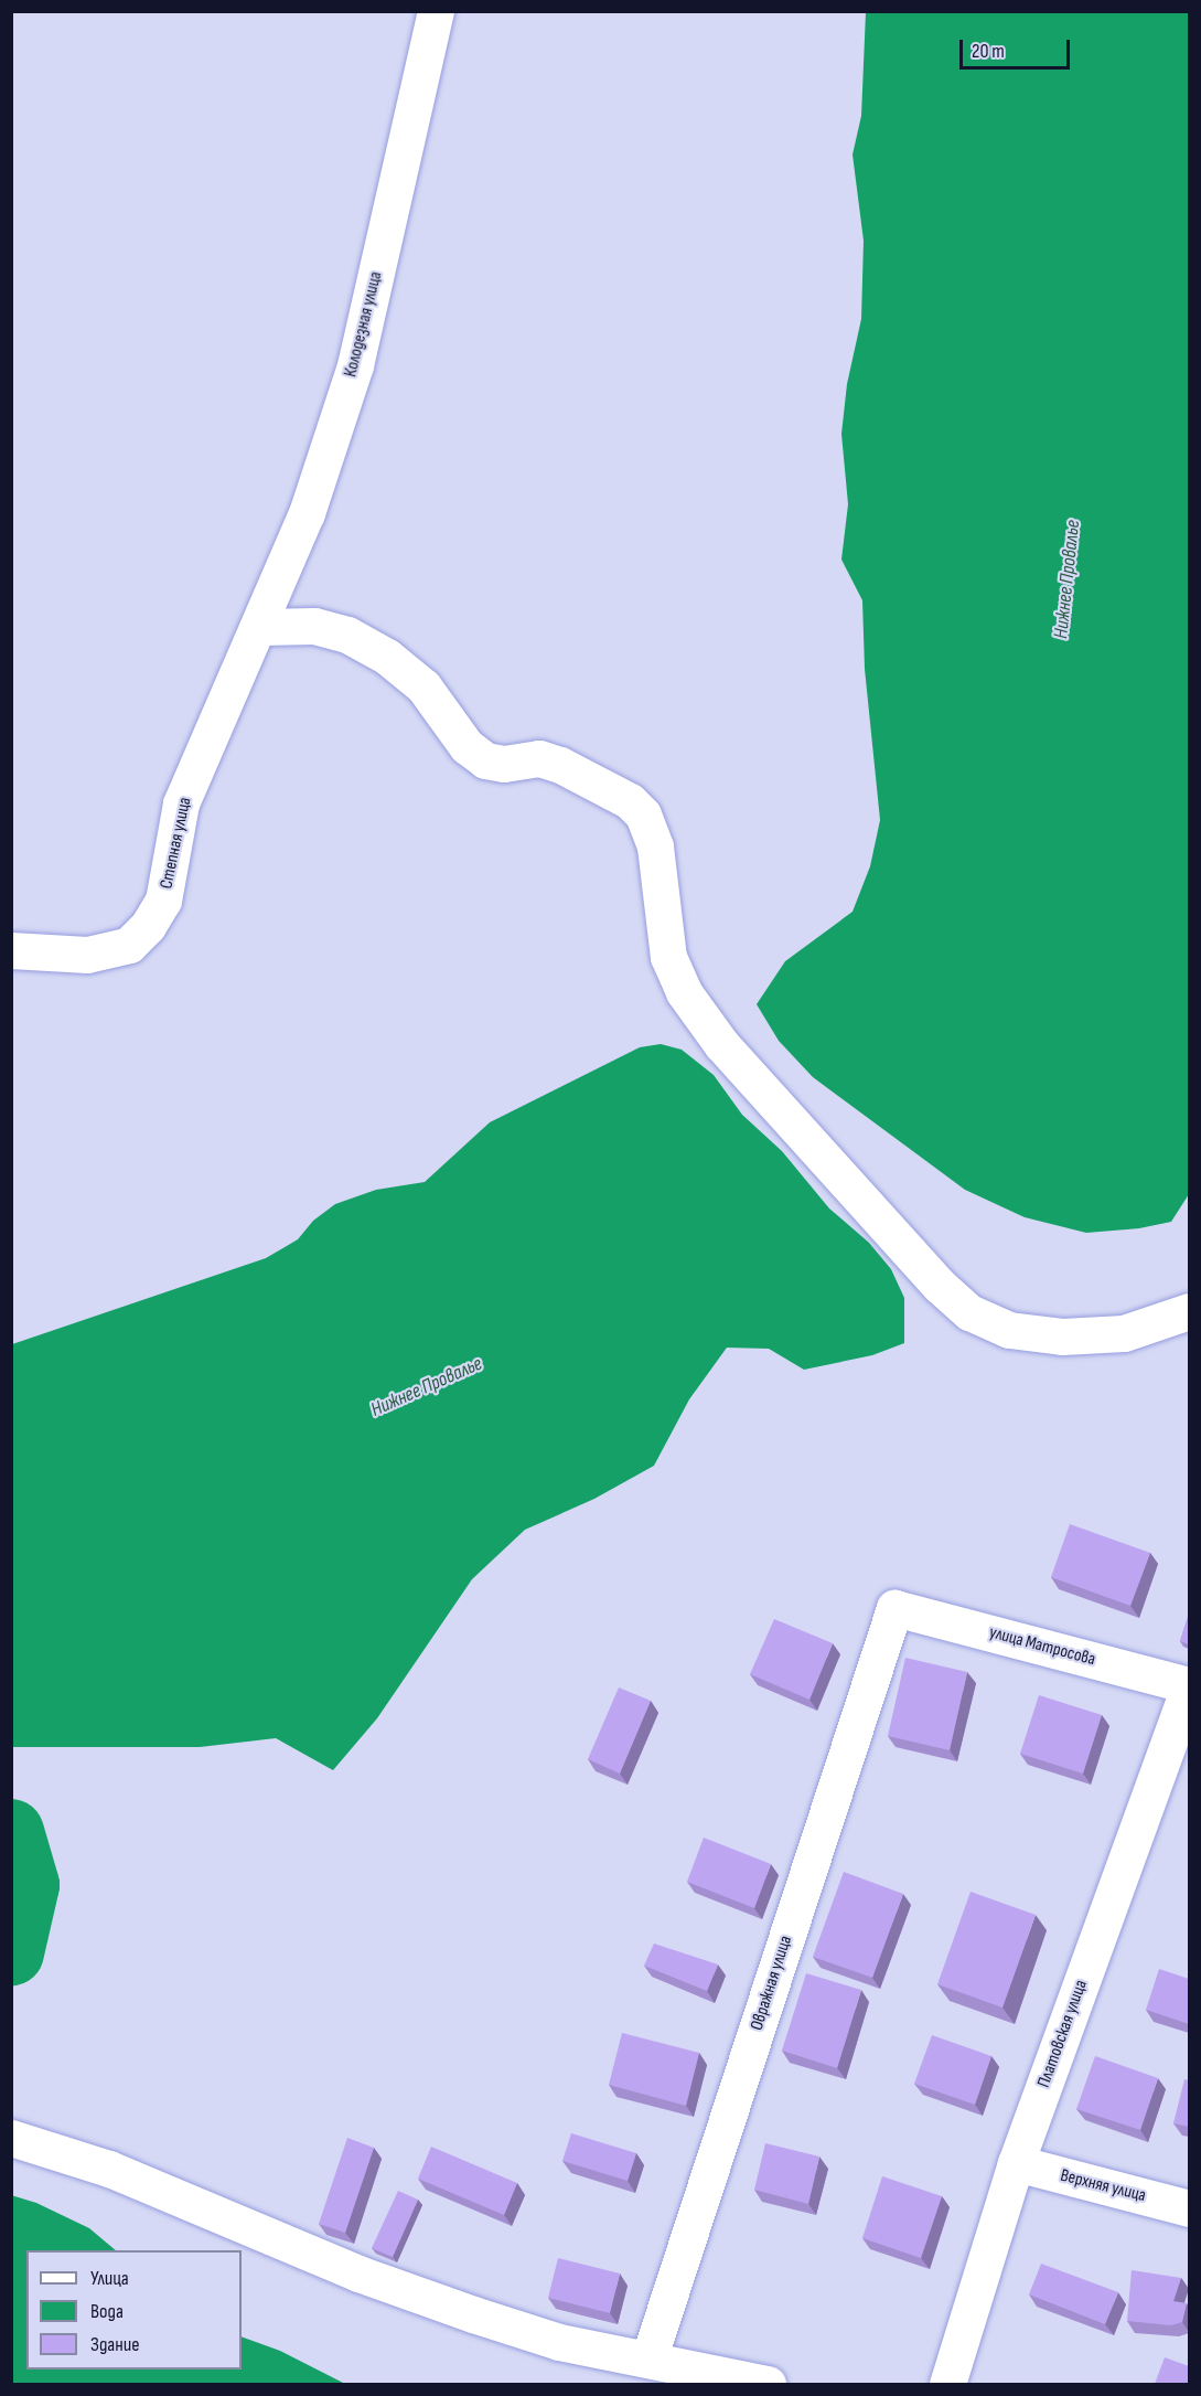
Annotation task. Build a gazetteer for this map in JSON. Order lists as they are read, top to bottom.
{
  "streets": {
    "street": [
      "Колодезная улица",
      "Степная улица",
      "улица Матросова",
      "Овражная улица",
      "Платовская улица",
      "Верхняя улица"
    ]
  },
  "crossings": [
    ["Колодезная улица", "Степная улица"],
    ["улица Матросова", "Овражная улица"],
    ["улица Матросова", "Платовская улица"],
    ["Платовская улица", "Верхняя улица"]
  ],
  "water": ["Нижнее Провалье"],
  "legend": ["Улица", "Вода", "Здание"],
  "scale_bar": "20 m"
}
